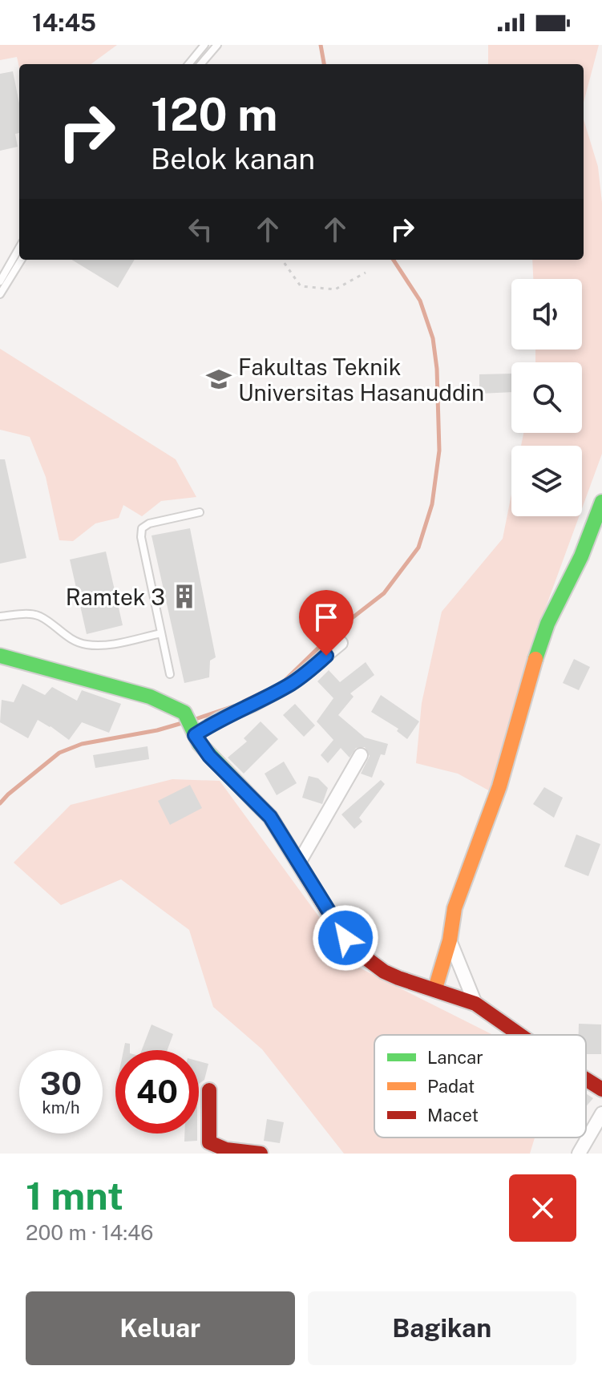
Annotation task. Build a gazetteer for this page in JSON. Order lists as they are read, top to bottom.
{
  "places": {
    "school or university": ["Fakultas Teknik Universitas Hasanuddin"],
    "building": ["Ramtek 3"]
  },
  "legend": ["Lancar", "Padat", "Macet"],
  "page": {
    "status": "14:45",
    "turn": ["120 m", "Belok kanan"],
    "speed": "30 km/h",
    "limit": "40",
    "heading": ["1 mnt", "200 m · 14:46"],
    "buttons": ["Keluar", "Bagikan"]
  }
}
